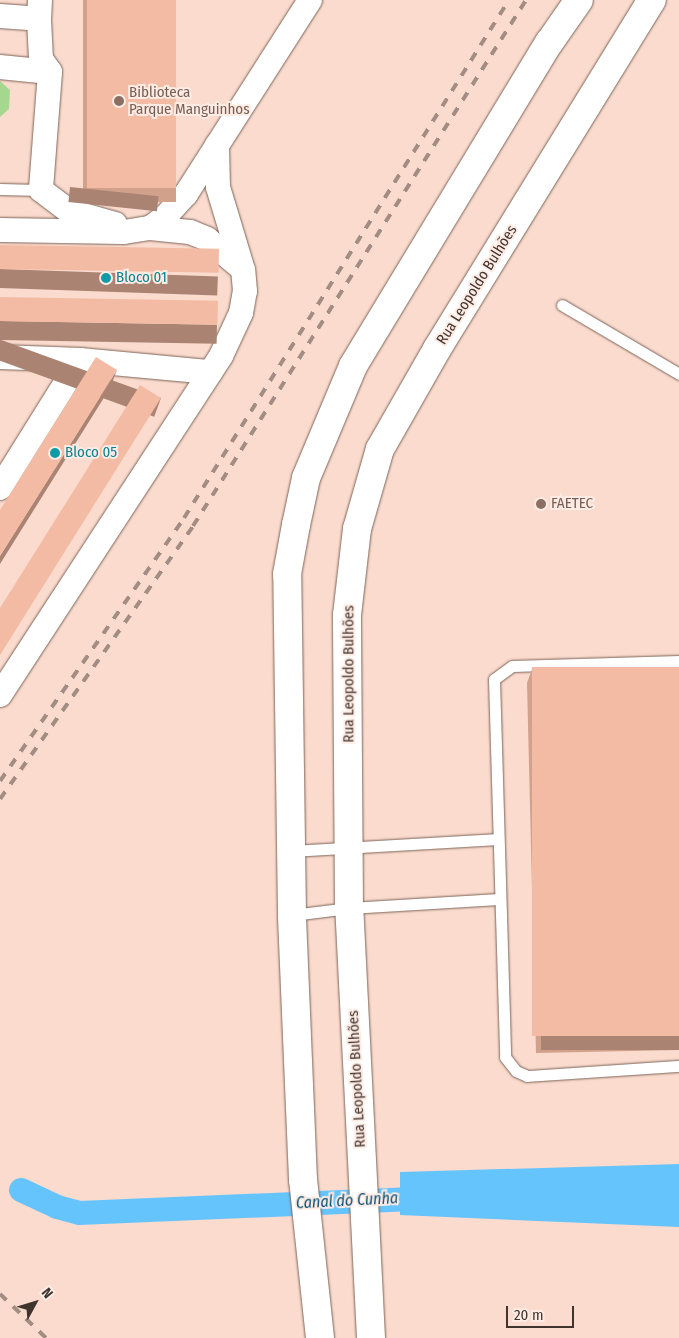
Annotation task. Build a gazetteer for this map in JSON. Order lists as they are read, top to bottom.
{
  "streets": {
    "main road": ["Rua Leopoldo Bulhões"]
  },
  "water": ["Canal do Cunha"],
  "places": [
    "Biblioteca Parque Manguinhos",
    "Bloco 01",
    "Bloco 05",
    "FAETEC"
  ],
  "scale_bar": "20 m",
  "north": "top right"
}
